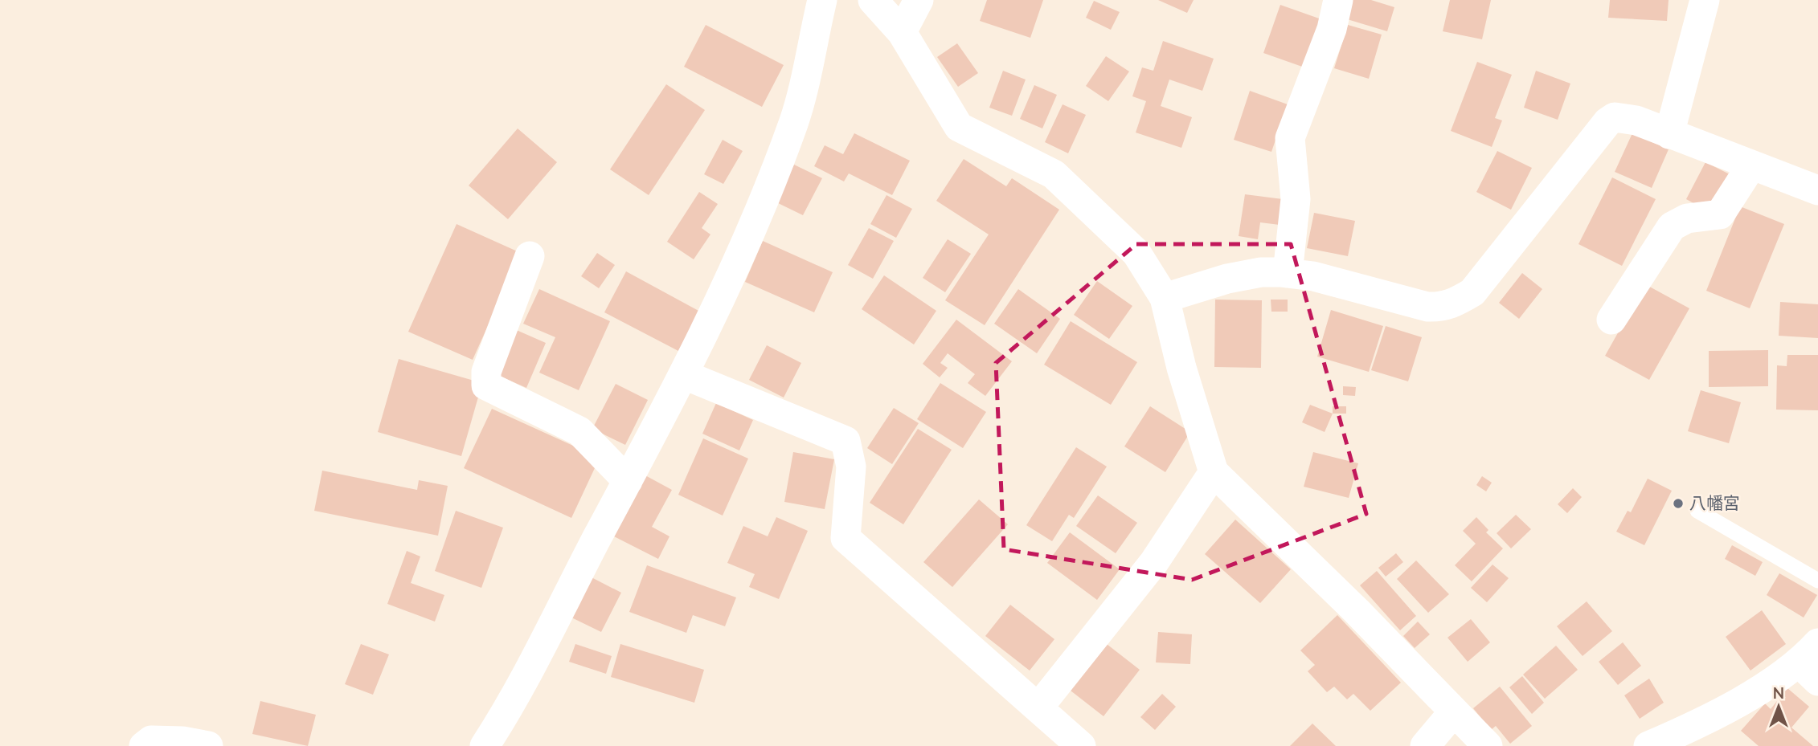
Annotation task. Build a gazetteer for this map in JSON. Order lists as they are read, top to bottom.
{
  "places": ["八幡宮"],
  "north": "top"
}
